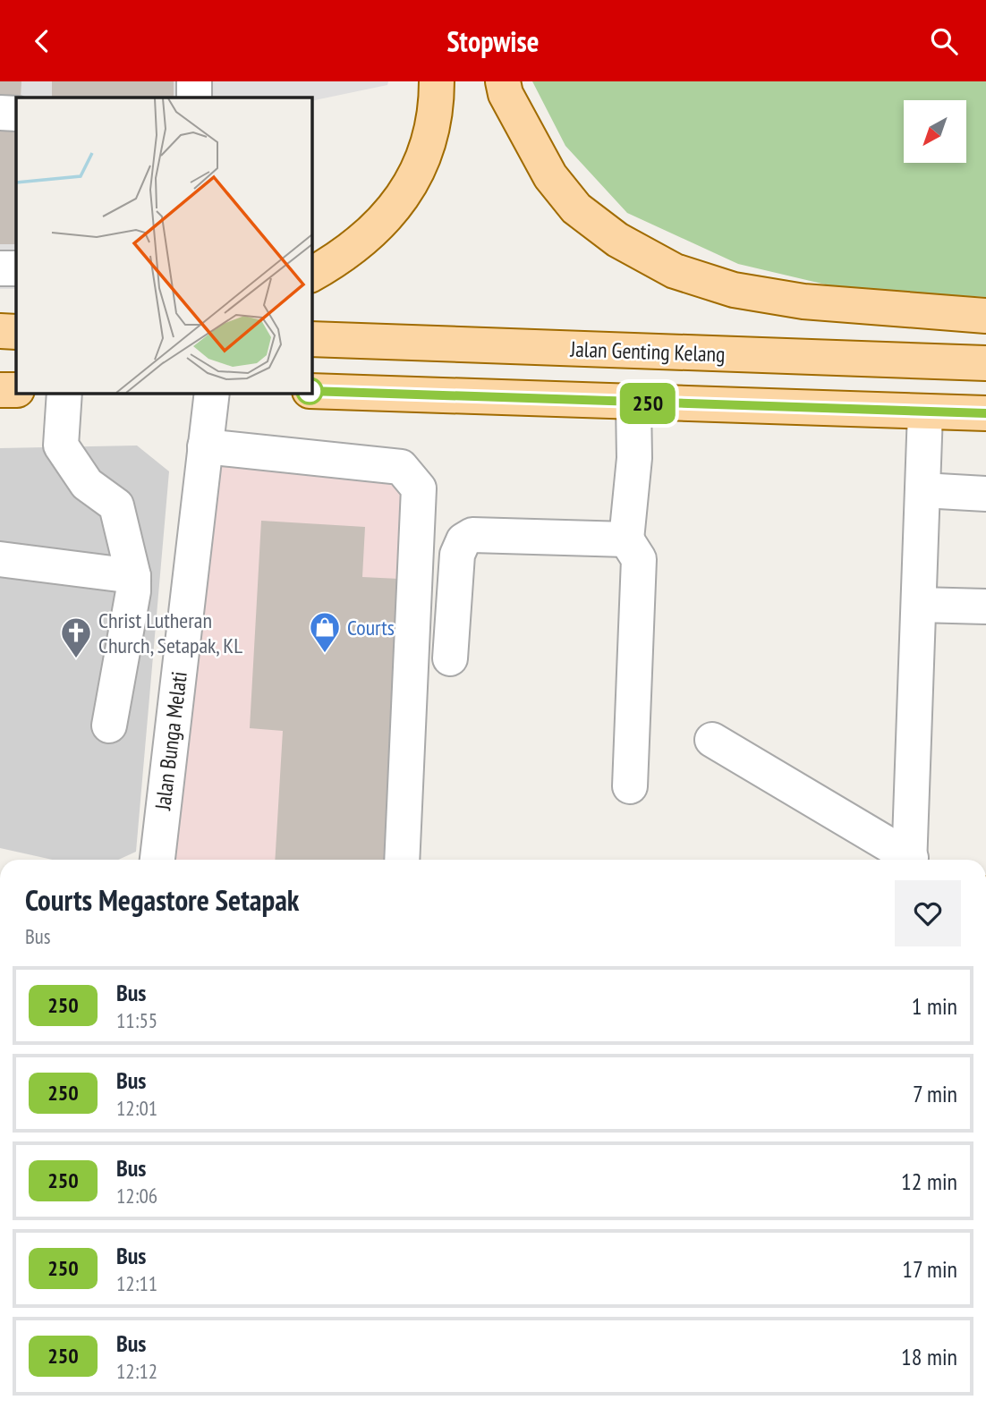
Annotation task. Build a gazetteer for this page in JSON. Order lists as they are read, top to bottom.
{
  "streets": {
    "main road": ["Jalan Genting Kelang"],
    "street": ["Jalan Bunga Melati"]
  },
  "places": {
    "shop": ["Courts"],
    "church": ["Christ Lutheran Church, Setapak, KL"]
  },
  "lines": ["bus line 250"],
  "north": "bottom left",
  "page": {
    "header": "Stopwise",
    "on_map": "250",
    "heading": ["Courts Megastore Setapak", "Bus"],
    "list": [
      {
        "mark": "250",
        "name": "Bus",
        "note": "11:55",
        "value": "1 min"
      },
      {
        "mark": "250",
        "name": "Bus",
        "note": "12:01",
        "value": "7 min"
      },
      {
        "mark": "250",
        "name": "Bus",
        "note": "12:06",
        "value": "12 min"
      },
      {
        "mark": "250",
        "name": "Bus",
        "note": "12:11",
        "value": "17 min"
      },
      {
        "mark": "250",
        "name": "Bus",
        "note": "12:12",
        "value": "18 min"
      }
    ]
  }
}
